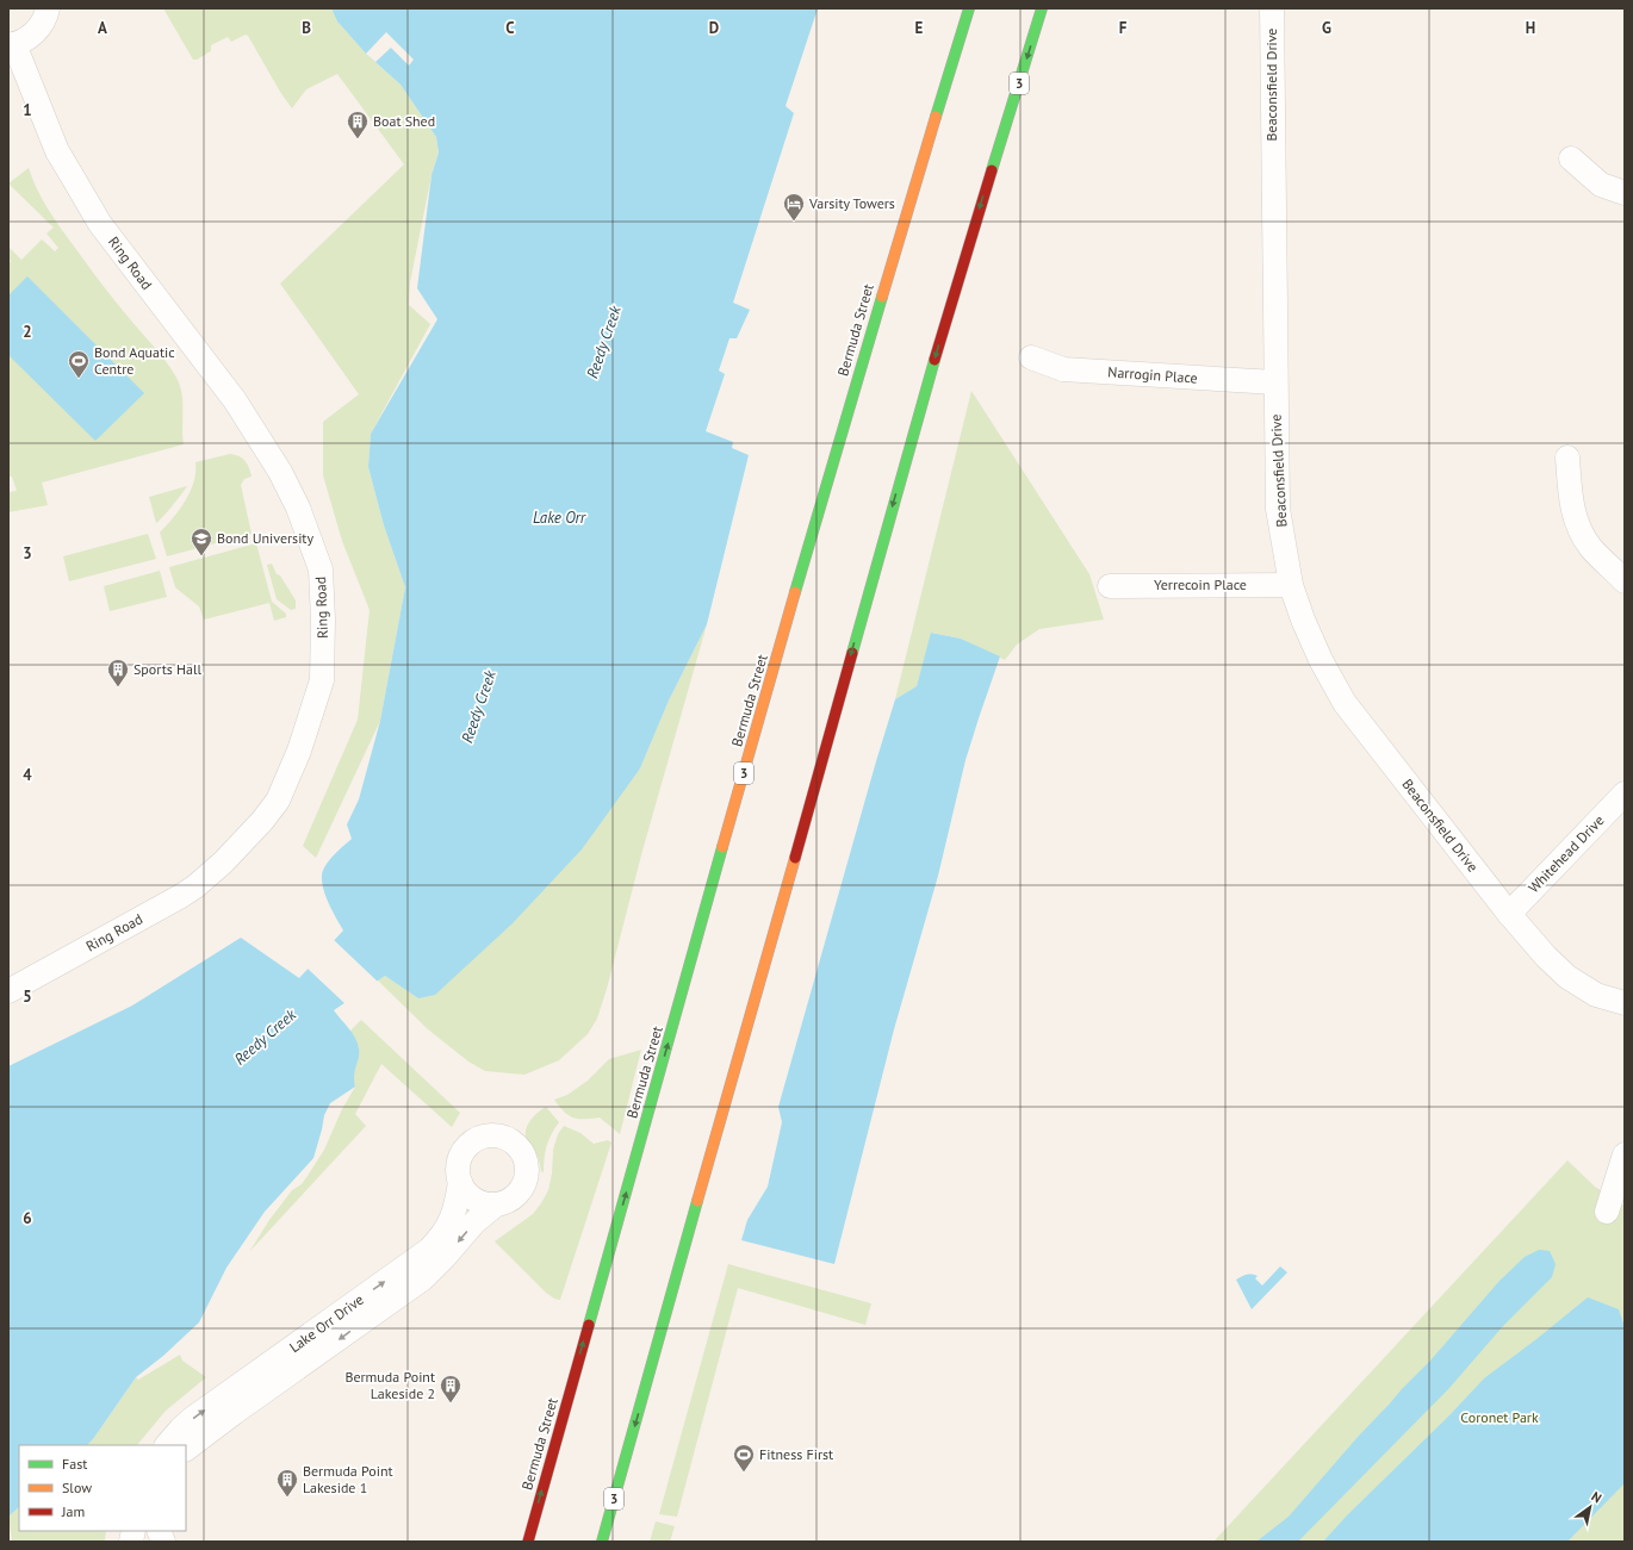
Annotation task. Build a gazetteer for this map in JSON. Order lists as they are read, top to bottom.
{
  "streets": {
    "main road": ["3", "Bermuda Street"],
    "street": [
      "Beaconsfield Drive",
      "Ring Road",
      "Narrogin Place",
      "Yerrecoin Place",
      "Whitehead Drive",
      "Lake Orr Drive"
    ]
  },
  "crossings": [
    ["Beaconsfield Drive", "Narrogin Place"],
    ["Beaconsfield Drive", "Yerrecoin Place"],
    ["Beaconsfield Drive", "Whitehead Drive"]
  ],
  "water": ["Reedy Creek", "Lake Orr"],
  "parks": ["Coronet Park"],
  "places": {
    "building": [
      "Boat Shed",
      "Sports Hall",
      "Bermuda Point Lakeside 2",
      "Bermuda Point Lakeside 1"
    ],
    "hotel": ["Varsity Towers"],
    "sports": ["Bond Aquatic Centre", "Fitness First"],
    "school or university": ["Bond University"]
  },
  "legend": ["Fast", "Slow", "Jam"],
  "north": "top right",
  "grid": {
    "columns": [
      "A",
      "B",
      "C",
      "D",
      "E",
      "F",
      "G",
      "H"
    ],
    "rows": [
      "1",
      "2",
      "3",
      "4",
      "5",
      "6"
    ]
  }
}
